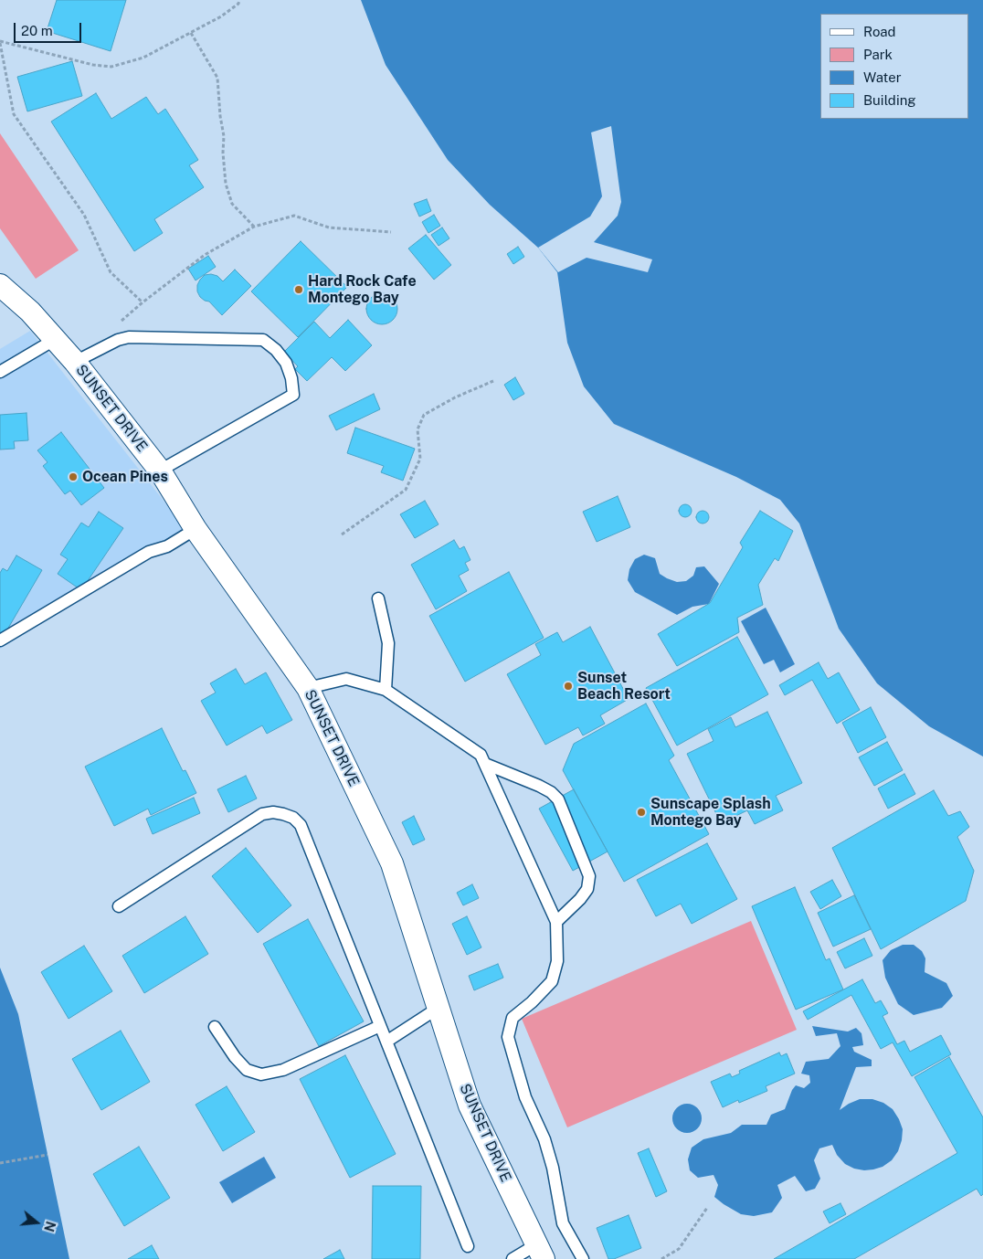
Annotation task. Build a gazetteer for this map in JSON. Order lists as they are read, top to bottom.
{
  "streets": {
    "street": ["SUNSET DRIVE"]
  },
  "places": [
    "Hard Rock Cafe Montego Bay",
    "Ocean Pines",
    "Sunset Beach Resort",
    "Sunscape Splash Montego Bay"
  ],
  "legend": [
    "Road",
    "Park",
    "Water",
    "Building"
  ],
  "scale_bar": "20 m",
  "north": "right"
}
